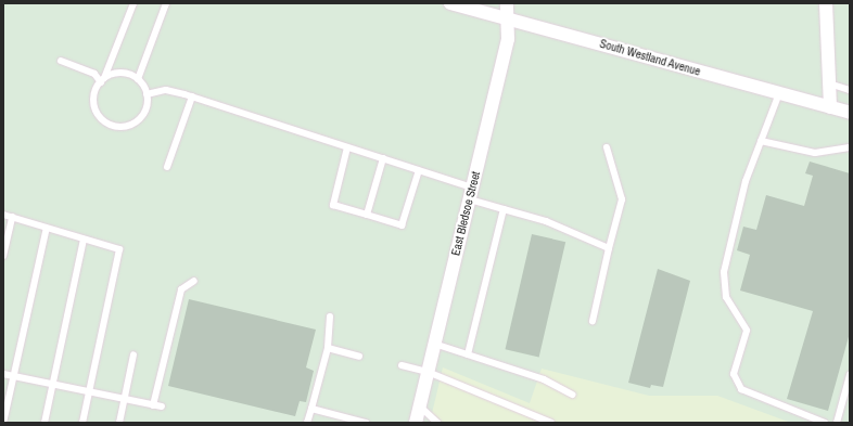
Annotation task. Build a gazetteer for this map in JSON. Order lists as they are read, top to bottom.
{
  "streets": {
    "street": ["South Westland Avenue", "East Bledsoe Street"]
  },
  "crossings": [
    ["South Westland Avenue", "East Bledsoe Street"]
  ]
}
